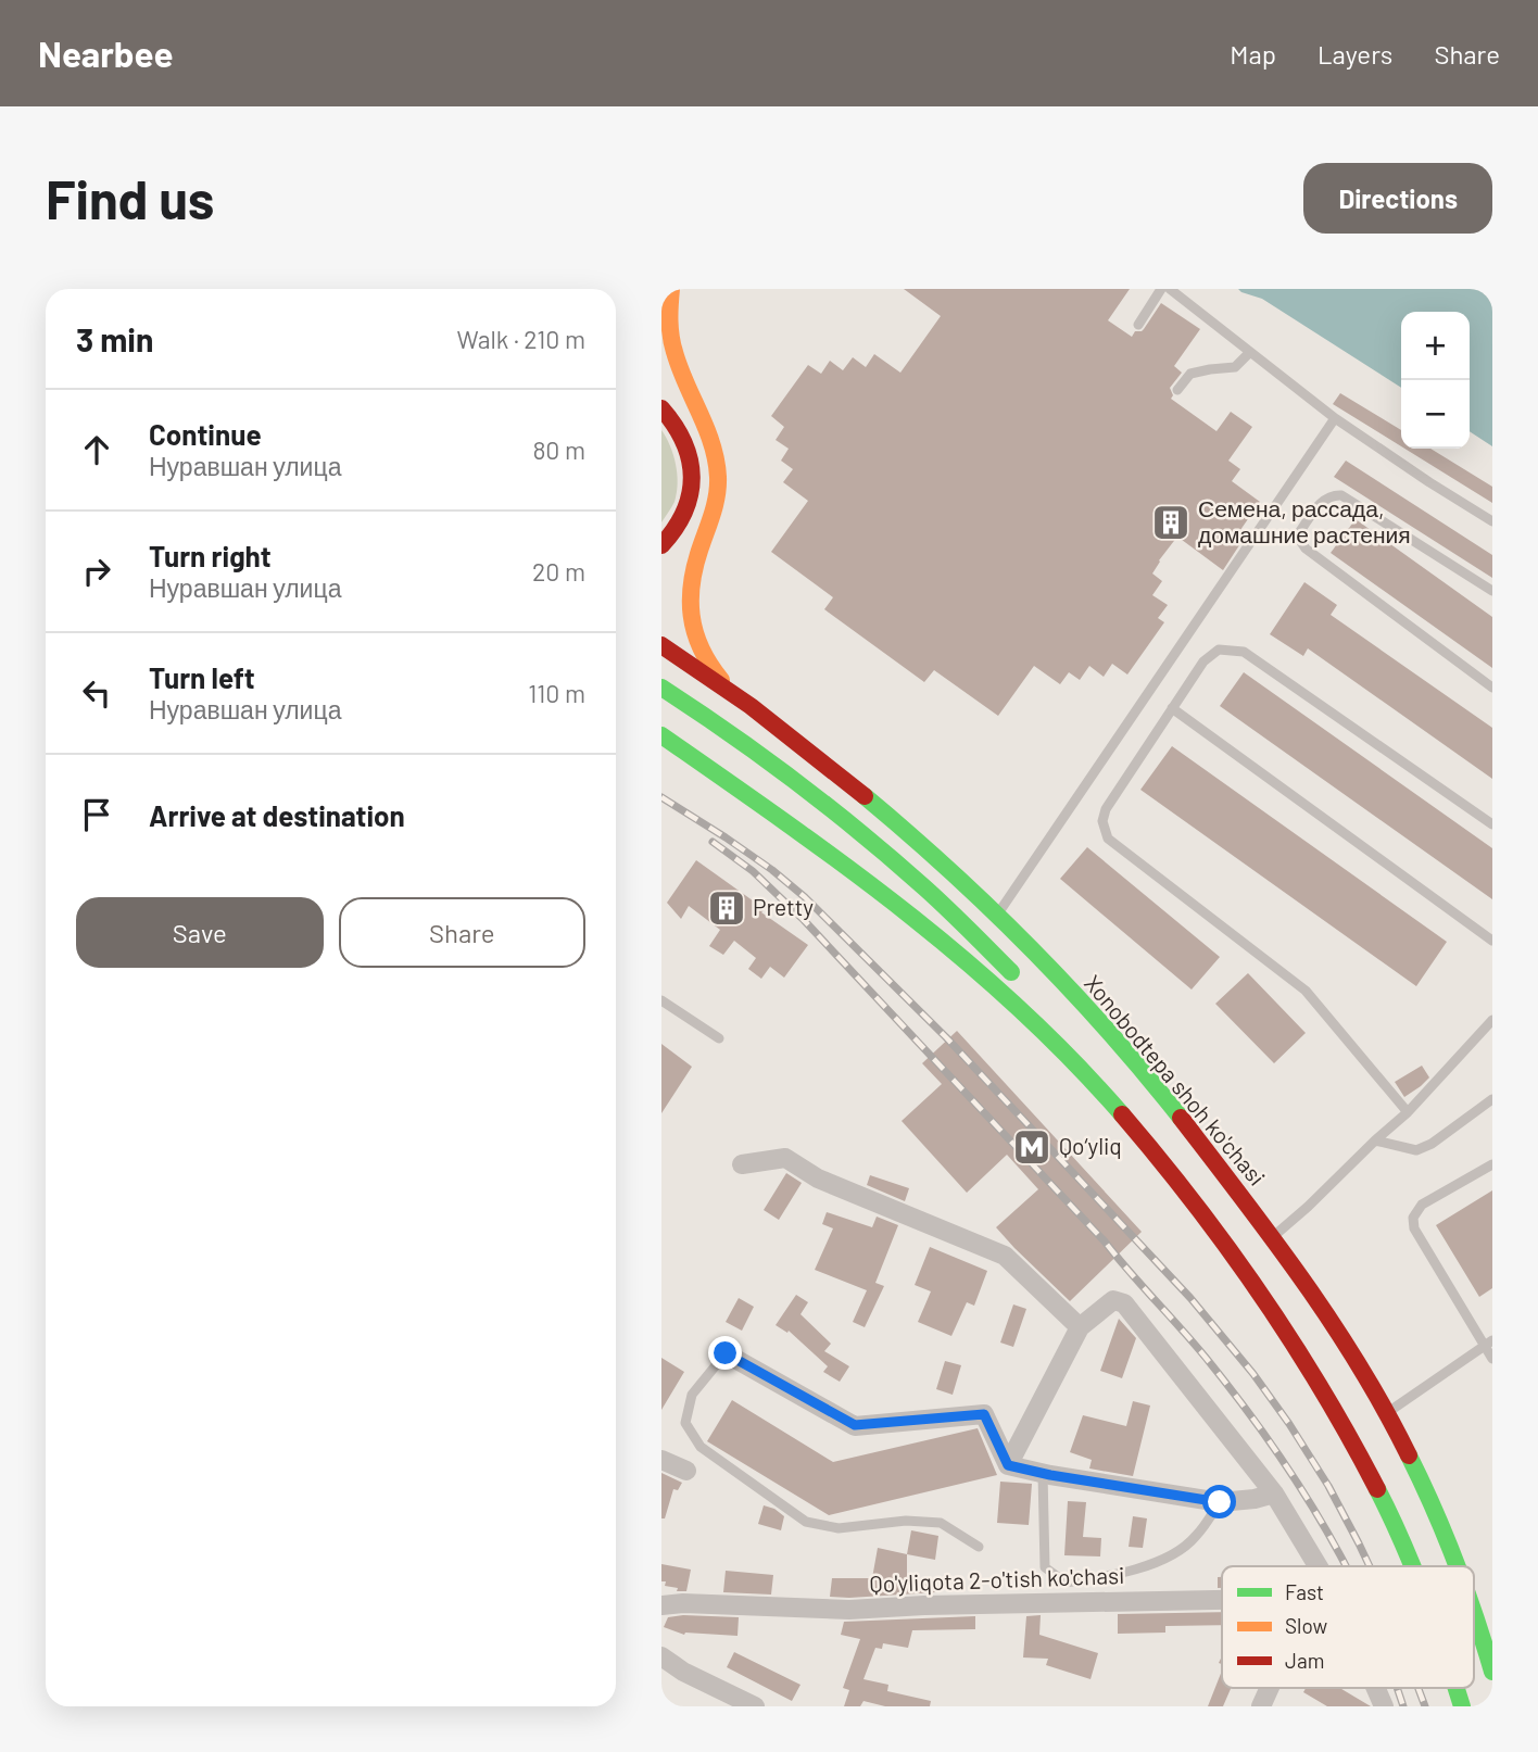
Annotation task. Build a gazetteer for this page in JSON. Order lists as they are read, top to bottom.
{
  "streets": {
    "highway": ["Xonobodtepa shoh ko'chasi"],
    "street": ["Qo'yliqota 2-o'tish ko'chasi"]
  },
  "places": {
    "building": ["Семена, рассада, домашние растения", "Pretty"],
    "metro station": ["Qo‘yliq"]
  },
  "legend": ["Fast", "Slow", "Jam"],
  "page": {
    "header": "Nearbee",
    "nav": ["Map", "Layers", "Share"],
    "buttons": [
      "Directions",
      ["Save", "Share"]
    ],
    "title": "Find us",
    "heading": ["3 min", "Walk · 210 m"],
    "map_buttons": ["+", "−"],
    "list": [
      ["Continue", "Нуравшан улица", "80 m"],
      ["Turn right", "Нуравшан улица", "20 m"],
      ["Turn left", "Нуравшан улица", "110 m"],
      "Arrive at destination"
    ]
  }
}
